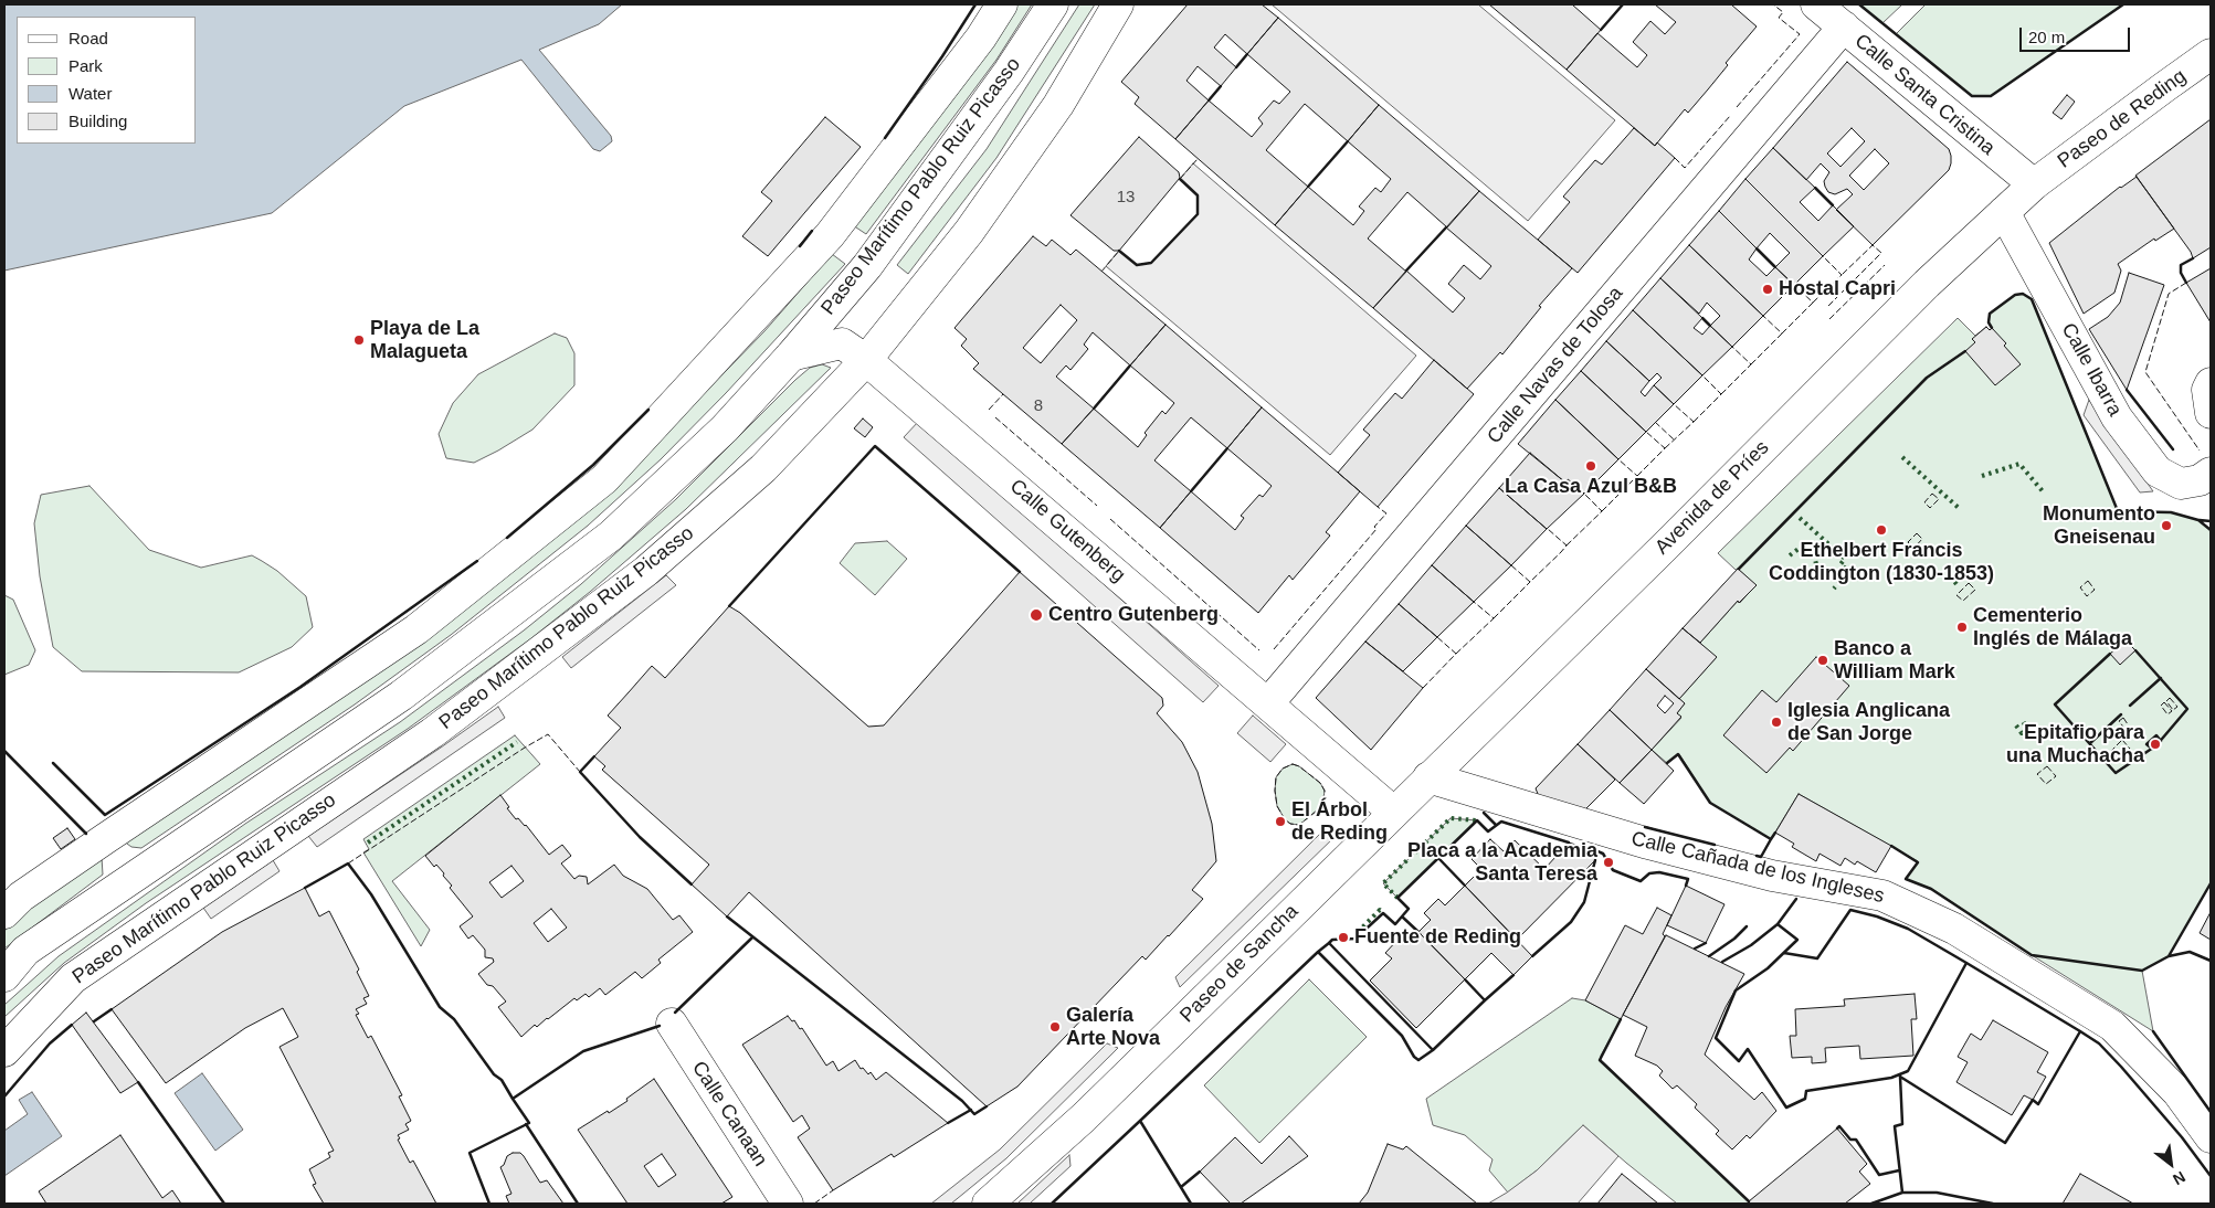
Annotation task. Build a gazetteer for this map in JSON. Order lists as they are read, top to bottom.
{
  "streets": {
    "street": [
      "Calle Santa Cristina",
      "Paseo de Reding",
      "Paseo Marítimo Pablo Ruiz Picasso",
      "Calle Navas de Tolosa",
      "Calle Ibarra",
      "Avenida de Príes",
      "Calle Gutenberg",
      "Calle Cañada de los Ingleses",
      "Paseo de Sancha",
      "Calle Canaan"
    ]
  },
  "crossings": [
    ["Calle Santa Cristina", "Paseo de Reding"],
    ["Calle Santa Cristina", "Calle Navas de Tolosa"],
    ["Calle Santa Cristina", "Avenida de Príes"],
    ["Paseo de Reding", "Avenida de Príes"],
    ["Paseo Marítimo Pablo Ruiz Picasso", "Calle Gutenberg"],
    ["Calle Navas de Tolosa", "Calle Gutenberg"],
    ["Calle Ibarra", "Avenida de Príes"],
    ["Avenida de Príes", "Calle Gutenberg"],
    ["Avenida de Príes", "Calle Cañada de los Ingleses"],
    ["Avenida de Príes", "Paseo de Sancha"],
    ["Calle Gutenberg", "Paseo de Sancha"]
  ],
  "places": [
    "Hostal Capri",
    "Playa de La Malagueta",
    "La Casa Azul B&B",
    "Monumento Gneisenau",
    "Ethelbert Francis Coddington (1830-1853)",
    "Centro Gutenberg",
    "Cementerio Inglés de Málaga",
    "Banco a William Mark",
    "Iglesia Anglicana de San Jorge",
    "Epitafio para una Muchacha",
    "El Árbol de Reding",
    "Placa a la Academia Santa Teresa",
    "Fuente de Reding",
    "Galería Arte Nova"
  ],
  "house_numbers": ["13", "8"],
  "legend": [
    "Road",
    "Park",
    "Water",
    "Building"
  ],
  "scale_bar": "20 m",
  "north": "bottom right"
}
